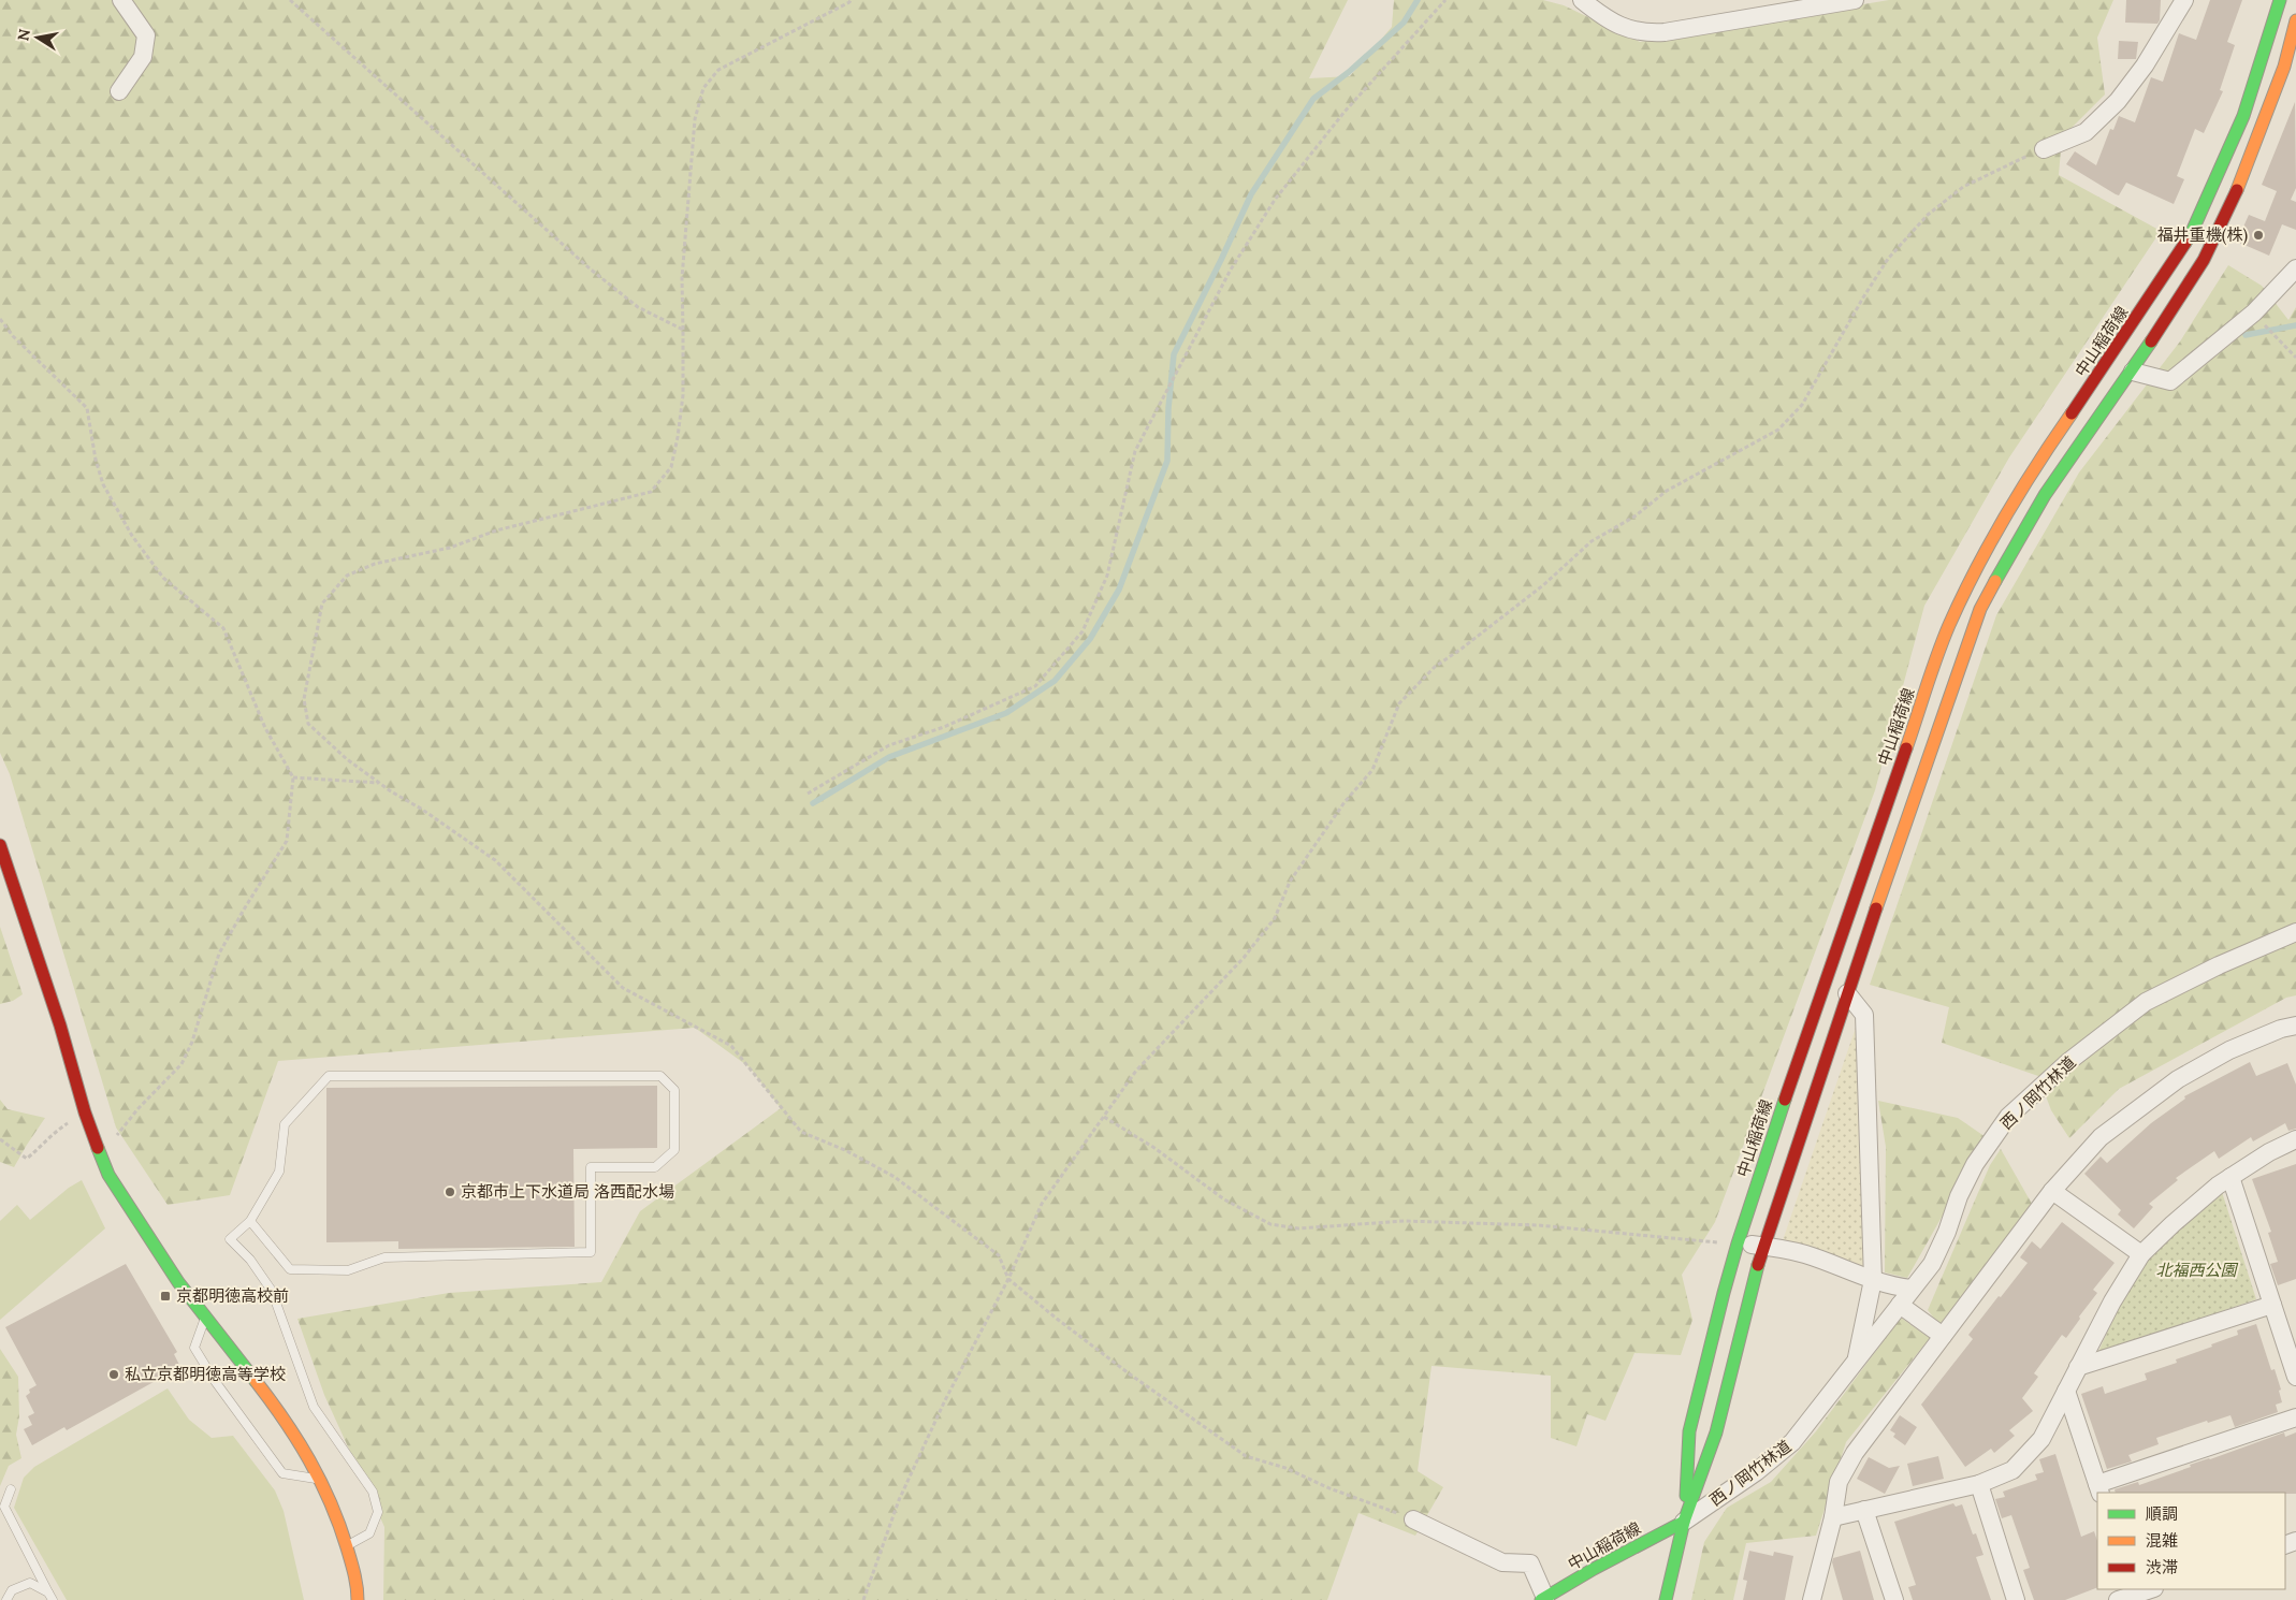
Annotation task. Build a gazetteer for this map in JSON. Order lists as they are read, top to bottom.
{
  "streets": {
    "main road": ["中山稲荷線"],
    "street": ["西ノ岡竹林道"]
  },
  "crossings": [
    ["中山稲荷線", "西ノ岡竹林道"]
  ],
  "parks": ["北福西公園"],
  "places": {
    "other": ["福井重機(株)", "京都市上下水道局 洛西配水場", "私立京都明徳高等学校"],
    "transit": ["京都明徳高校前"]
  },
  "legend": ["順調", "混雑", "渋滞"],
  "north": "left"
}
